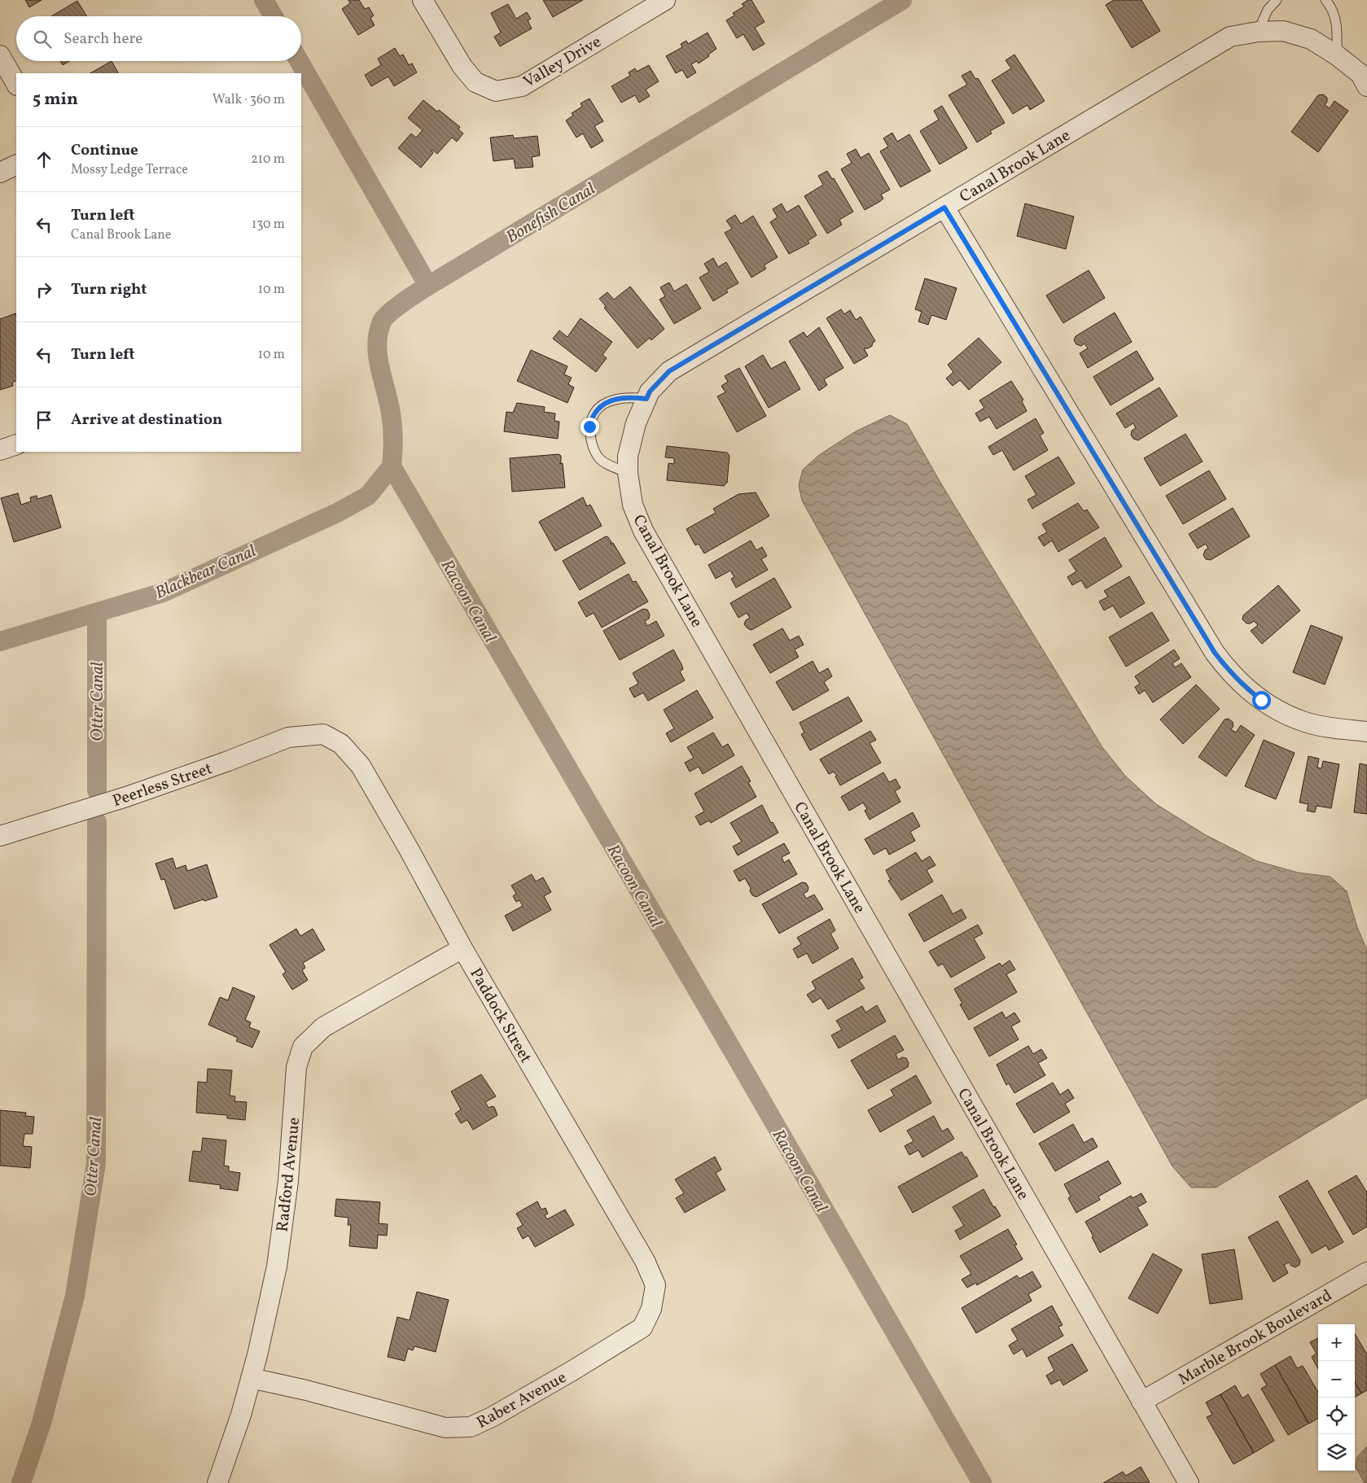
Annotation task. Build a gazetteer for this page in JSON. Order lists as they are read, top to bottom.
{
  "streets": {
    "street": [
      "Valley Drive",
      "Canal Brook Lane",
      "Peerless Street",
      "Paddock Street",
      "Radford Avenue",
      "Marble Brook Boulevard",
      "Raber Avenue"
    ]
  },
  "crossings": [
    ["Canal Brook Lane", "Marble Brook Boulevard"],
    ["Peerless Street", "Paddock Street"],
    ["Paddock Street", "Radford Avenue"],
    ["Paddock Street", "Raber Avenue"],
    ["Radford Avenue", "Raber Avenue"]
  ],
  "water": [
    "Bonefish Canal",
    "Blackbear Canal",
    "Racoon Canal",
    "Otter Canal"
  ],
  "page": {
    "search": "Search here",
    "heading": ["5 min", "Walk · 360 m"],
    "list": [
      ["Continue", "Mossy Ledge Terrace", "210 m"],
      ["Turn left", "Canal Brook Lane", "130 m"],
      ["Turn right", "10 m"],
      ["Turn left", "10 m"],
      "Arrive at destination"
    ],
    "map_buttons": ["+", "−"]
  }
}
